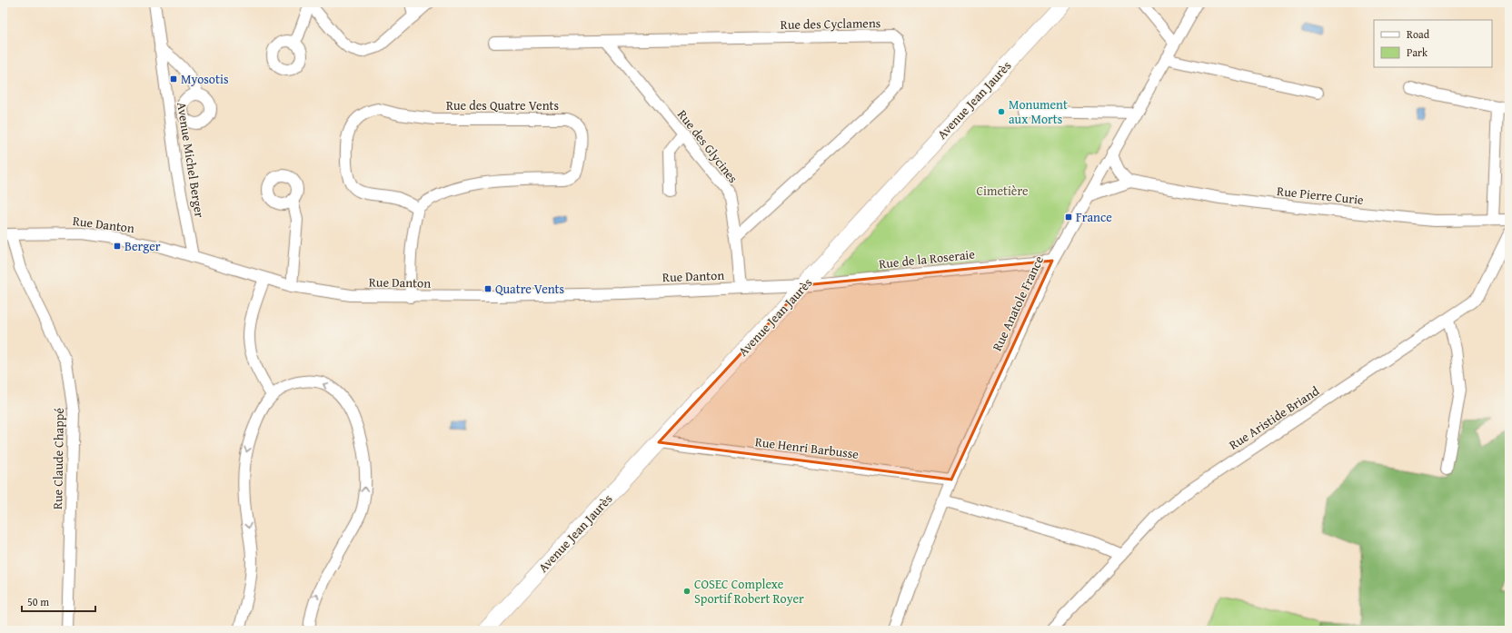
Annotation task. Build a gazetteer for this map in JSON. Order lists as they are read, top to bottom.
{
  "streets": {
    "main road": ["Avenue Jean Jaurès"],
    "street": [
      "Rue des Cyclamens",
      "Rue des Quatre Vents",
      "Rue des Glycines",
      "Avenue Michel Berger",
      "Rue Pierre Curie",
      "Rue Danton",
      "Rue de la Roseraie",
      "Rue Anatole France",
      "Rue Aristide Briand",
      "Rue Henri Barbusse",
      "Rue Claude Chappé"
    ]
  },
  "crossings": [
    ["Rue des Cyclamens", "Rue des Glycines"],
    ["Avenue Jean Jaurès", "Rue Danton"],
    ["Avenue Jean Jaurès", "Rue de la Roseraie"],
    ["Avenue Jean Jaurès", "Rue Henri Barbusse"],
    ["Rue des Glycines", "Rue Danton"],
    ["Avenue Michel Berger", "Rue Danton"],
    ["Rue Pierre Curie", "Rue Anatole France"],
    ["Rue Danton", "Rue de la Roseraie"],
    ["Rue Danton", "Rue Claude Chappé"],
    ["Rue de la Roseraie", "Rue Anatole France"],
    ["Rue Anatole France", "Rue Henri Barbusse"]
  ],
  "parks": ["Cimetière"],
  "places": {
    "transit": [
      "Myosotis",
      "France",
      "Berger",
      "Quatre Vents"
    ],
    "other": ["Monument aux Morts", "COSEC Complexe Sportif Robert Royer"]
  },
  "legend": ["Road", "Park"],
  "scale_bar": "50 m"
}
